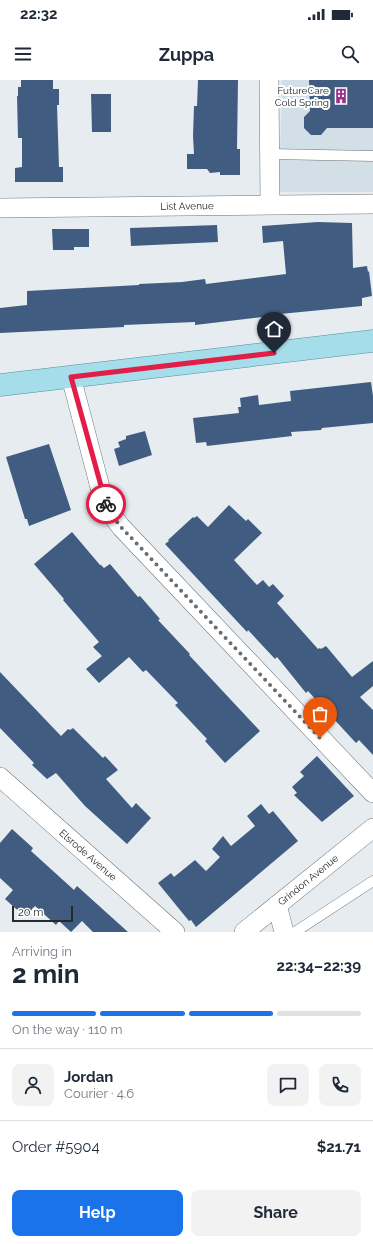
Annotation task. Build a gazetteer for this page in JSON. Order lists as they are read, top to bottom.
{
  "streets": {
    "street": ["List Avenue", "Elsrode Avenue", "Grindon Avenue"]
  },
  "places": {
    "building": ["FutureCare Cold Spring"]
  },
  "scale_bar": "20 m",
  "page": {
    "status": "22:32",
    "header": "Zuppa",
    "scale": "20 m",
    "heading": ["2 min", "Arriving in", "22:34–22:39"],
    "panel": [
      "Jordan",
      "Courier · 4.6",
      "Order #5904",
      "$21.71"
    ],
    "bar": "On the way · 110 m",
    "buttons": ["Help", "Share"]
  }
}
